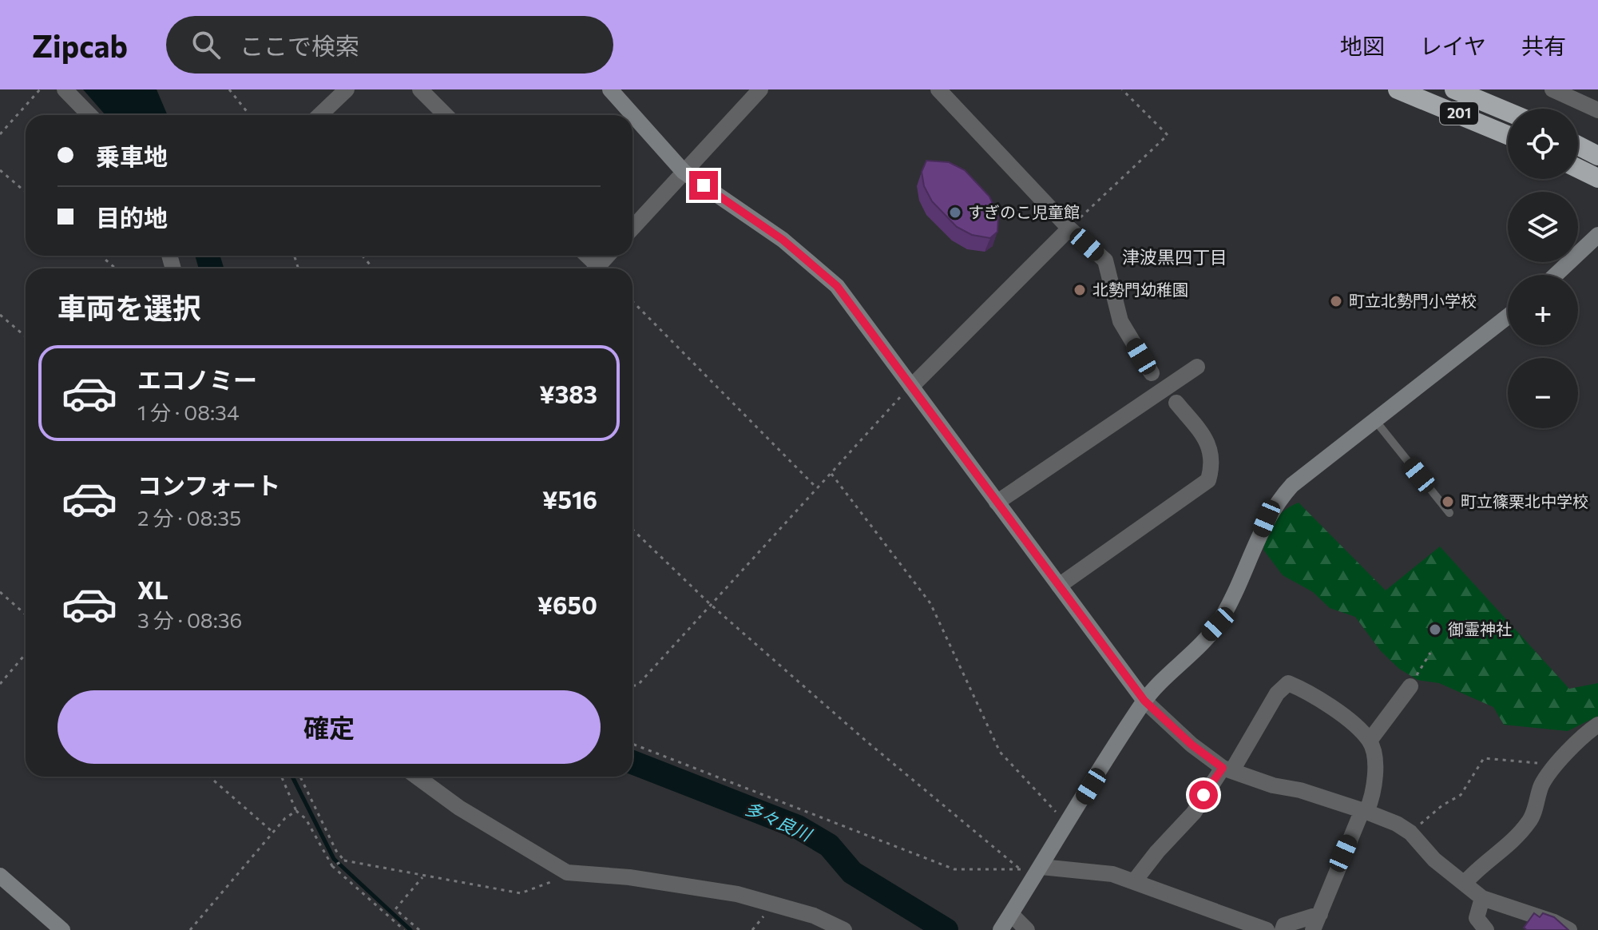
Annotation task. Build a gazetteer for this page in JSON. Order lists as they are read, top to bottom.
{
  "streets": {
    "highway": ["201"]
  },
  "districts": ["津波黒四丁目"],
  "water": ["多々良川"],
  "places": [
    "すぎのこ児童館",
    "北勢門幼稚園",
    "町立北勢門小学校",
    "町立篠栗北中学校",
    "御霊神社"
  ],
  "page": {
    "header": "Zipcab",
    "search": "ここで検索",
    "nav": ["地図", "レイヤ", "共有"],
    "map_buttons": ["+", "−"],
    "banner": ["乗車地", "目的地"],
    "heading": "車両を選択",
    "list": [
      {
        "name": "エコノミー",
        "note": "1 分 · 08:34",
        "value": "¥383"
      },
      {
        "name": "コンフォート",
        "note": "2 分 · 08:35",
        "value": "¥516"
      },
      {
        "name": "XL",
        "note": "3 分 · 08:36",
        "value": "¥650"
      }
    ],
    "buttons": "確定"
  }
}
